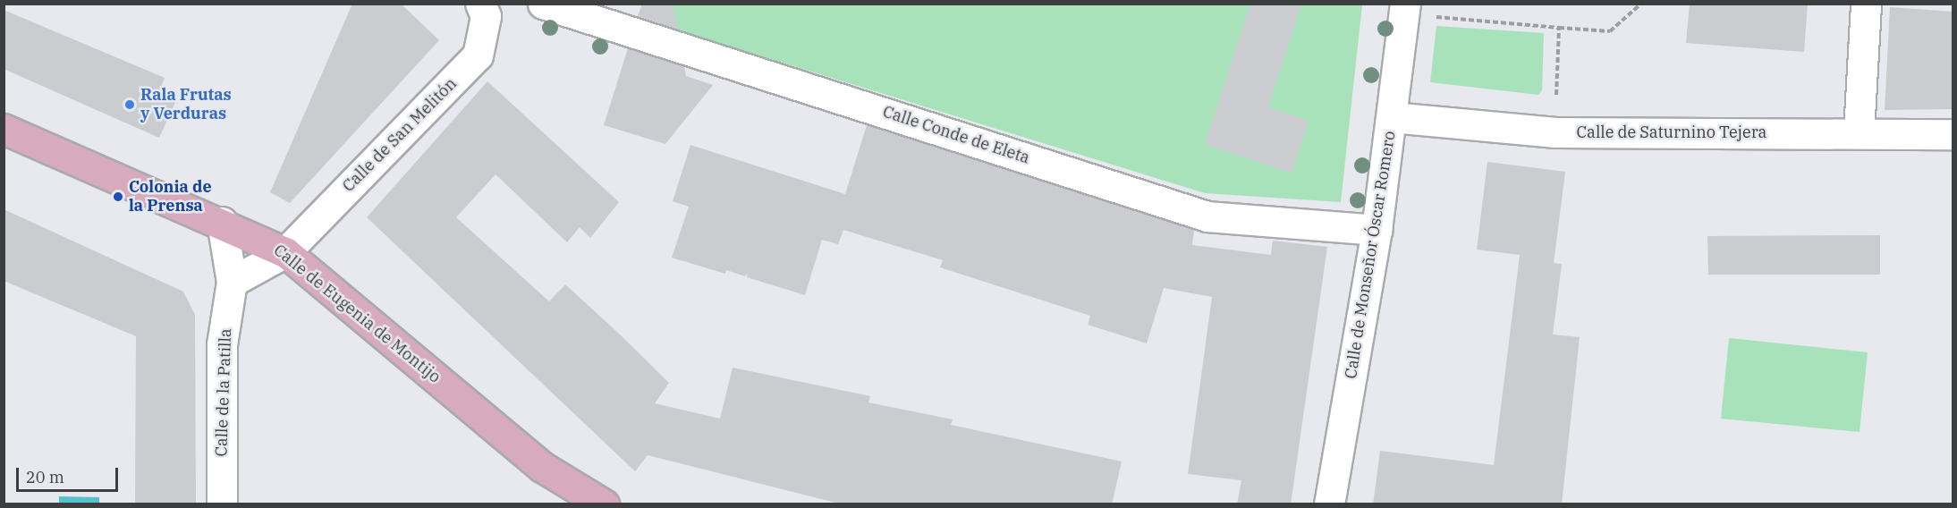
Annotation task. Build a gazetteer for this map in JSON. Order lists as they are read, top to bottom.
{
  "streets": {
    "main road": ["Calle de Eugenia de Montijo"],
    "street": [
      "Calle de Saturnino Tejera",
      "Calle de San Melitón",
      "Calle Conde de Eleta",
      "Calle de Monseñor Óscar Romero",
      "Calle de la Patilla"
    ]
  },
  "crossings": [
    ["Calle de Saturnino Tejera", "Calle de Monseñor Óscar Romero"],
    ["Calle de San Melitón", "Calle de Eugenia de Montijo"],
    ["Calle Conde de Eleta", "Calle de Monseñor Óscar Romero"],
    ["Calle de Eugenia de Montijo", "Calle de la Patilla"]
  ],
  "places": ["Rala Frutas y Verduras", "Colonia de la Prensa"],
  "scale_bar": "20 m"
}
